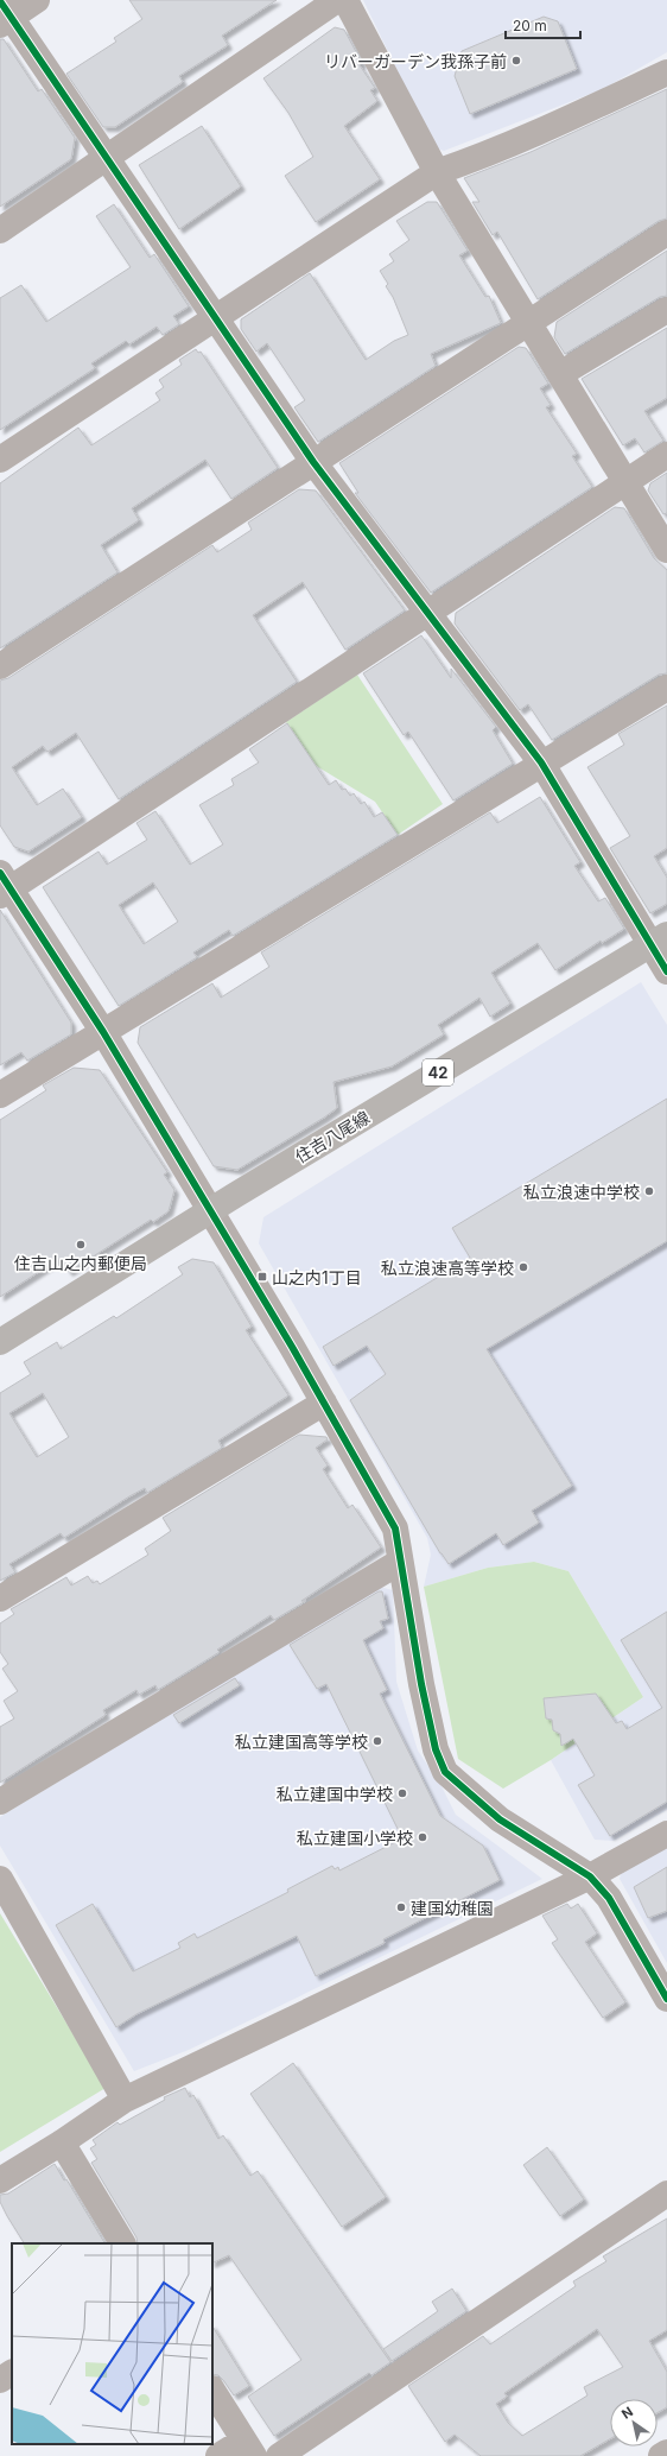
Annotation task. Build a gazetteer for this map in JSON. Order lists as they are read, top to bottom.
{
  "streets": {
    "main road": ["42", "住吉八尾線"]
  },
  "places": {
    "other": [
      "リバーガーデン我孫子前",
      "私立浪速中学校",
      "住吉山之内郵便局",
      "私立浪速高等学校",
      "私立建国高等学校",
      "私立建国中学校",
      "私立建国小学校",
      "建国幼稚園"
    ],
    "transit": ["山之内1丁目"]
  },
  "scale_bar": "20 m",
  "north": "top left"
}
